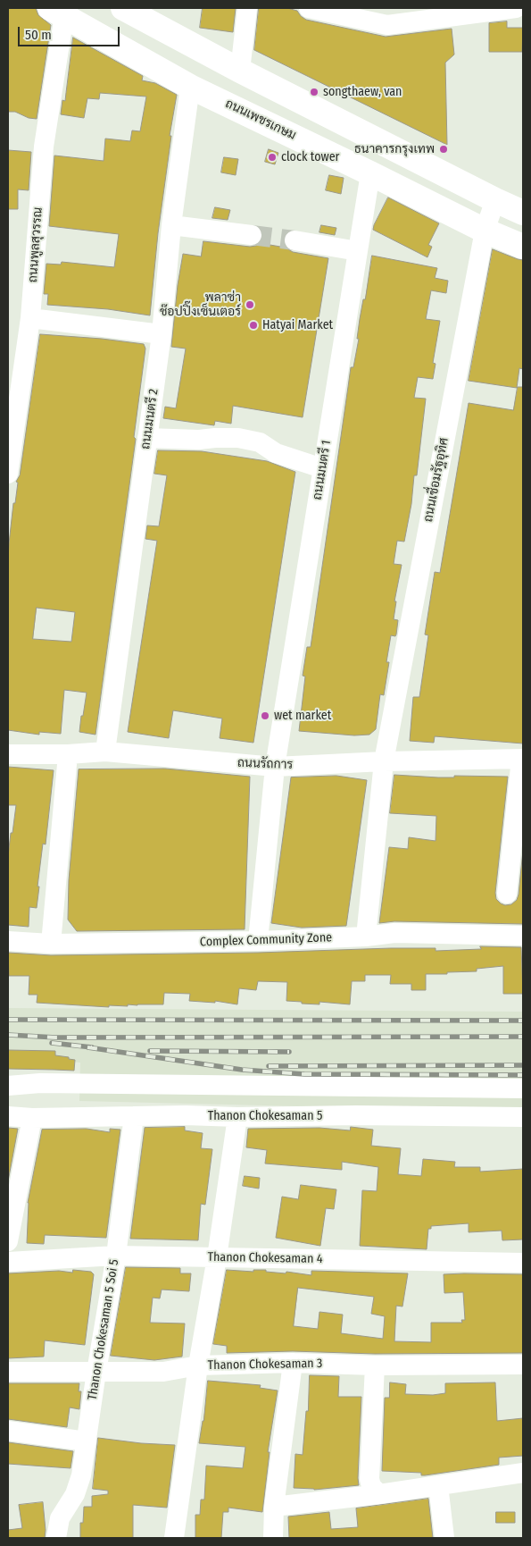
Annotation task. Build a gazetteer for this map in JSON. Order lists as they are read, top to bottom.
{
  "streets": {
    "main road": ["ถนนเพชรเกษม"],
    "street": [
      "ถนนพูลสุวรรณ",
      "ถนนมนตรี 2",
      "ถนนมนตรี 1",
      "ถนนเชื่อมรัฐอุทิศ",
      "ถนนรัถการ",
      "Complex Community Zone",
      "Thanon Chokesaman 5",
      "Thanon Chokesaman 4",
      "Thanon Chokesaman 5 Soi 5",
      "Thanon Chokesaman 3"
    ]
  },
  "crossings": [
    ["ถนนเพชรเกษม", "ถนนพูลสุวรรณ"],
    ["ถนนเพชรเกษม", "ถนนมนตรี 2"],
    ["ถนนเพชรเกษม", "ถนนมนตรี 1"],
    ["ถนนเพชรเกษม", "ถนนเชื่อมรัฐอุทิศ"],
    ["ถนนมนตรี 2", "ถนนรัถการ"],
    ["ถนนมนตรี 1", "ถนนรัถการ"],
    ["ถนนมนตรี 1", "Complex Community Zone"],
    ["ถนนเชื่อมรัฐอุทิศ", "ถนนรัถการ"],
    ["ถนนเชื่อมรัฐอุทิศ", "Complex Community Zone"],
    ["Thanon Chokesaman 5", "Thanon Chokesaman 5 Soi 5"],
    ["Thanon Chokesaman 4", "Thanon Chokesaman 5 Soi 5"],
    ["Thanon Chokesaman 5 Soi 5", "Thanon Chokesaman 3"]
  ],
  "places": [
    "songthaew, van",
    "ธนาคารกรุงเทพ",
    "clock tower",
    "พลาซ่า ช๊อปปิ๊งเซ็นเตอร์",
    "Hatyai Market",
    "wet market"
  ],
  "scale_bar": "50 m"
}
